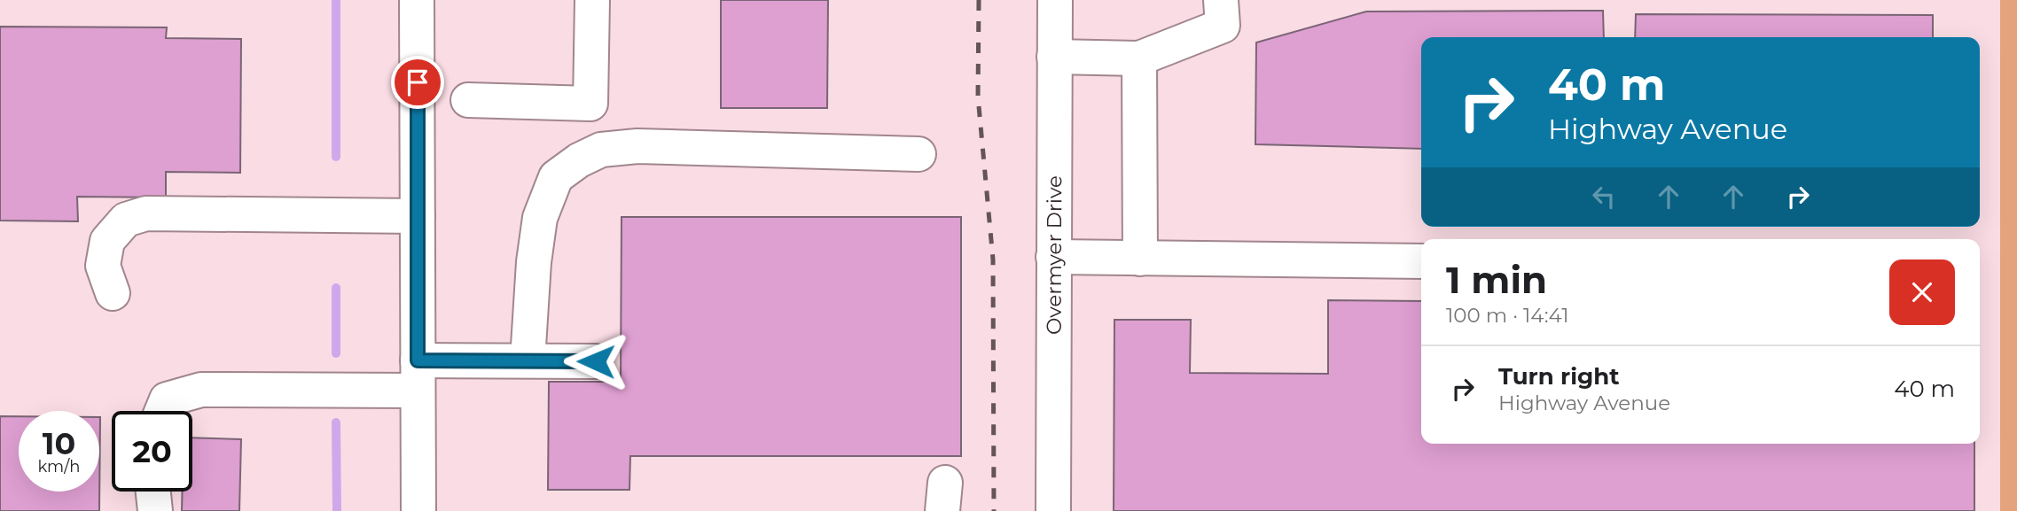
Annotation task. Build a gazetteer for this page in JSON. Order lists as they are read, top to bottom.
{
  "streets": {
    "street": ["Overmyer Drive"]
  },
  "page": {
    "turn": ["40 m", "Highway Avenue"],
    "heading": ["1 min", "100 m · 14:41"],
    "list": [
      {
        "name": "Turn right",
        "note": "Highway Avenue",
        "value": "40 m"
      }
    ],
    "speed": "10 km/h",
    "limit": "20"
  }
}
